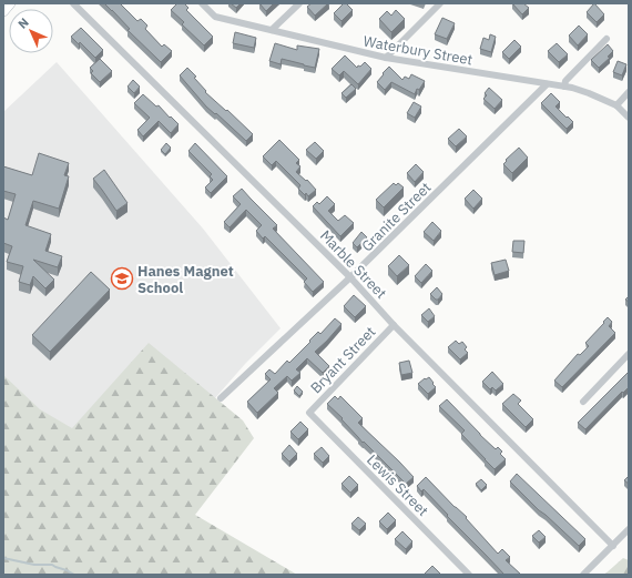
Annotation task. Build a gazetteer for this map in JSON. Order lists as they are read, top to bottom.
{
  "streets": {
    "street": [
      "Waterbury Street",
      "Granite Street",
      "Marble Street",
      "Bryant Street",
      "Lewis Street"
    ]
  },
  "crossings": [
    ["Waterbury Street", "Granite Street"],
    ["Granite Street", "Marble Street"],
    ["Marble Street", "Bryant Street"],
    ["Bryant Street", "Lewis Street"]
  ],
  "places": {
    "school or university": ["Hanes Magnet School"]
  },
  "north": "top left"
}
